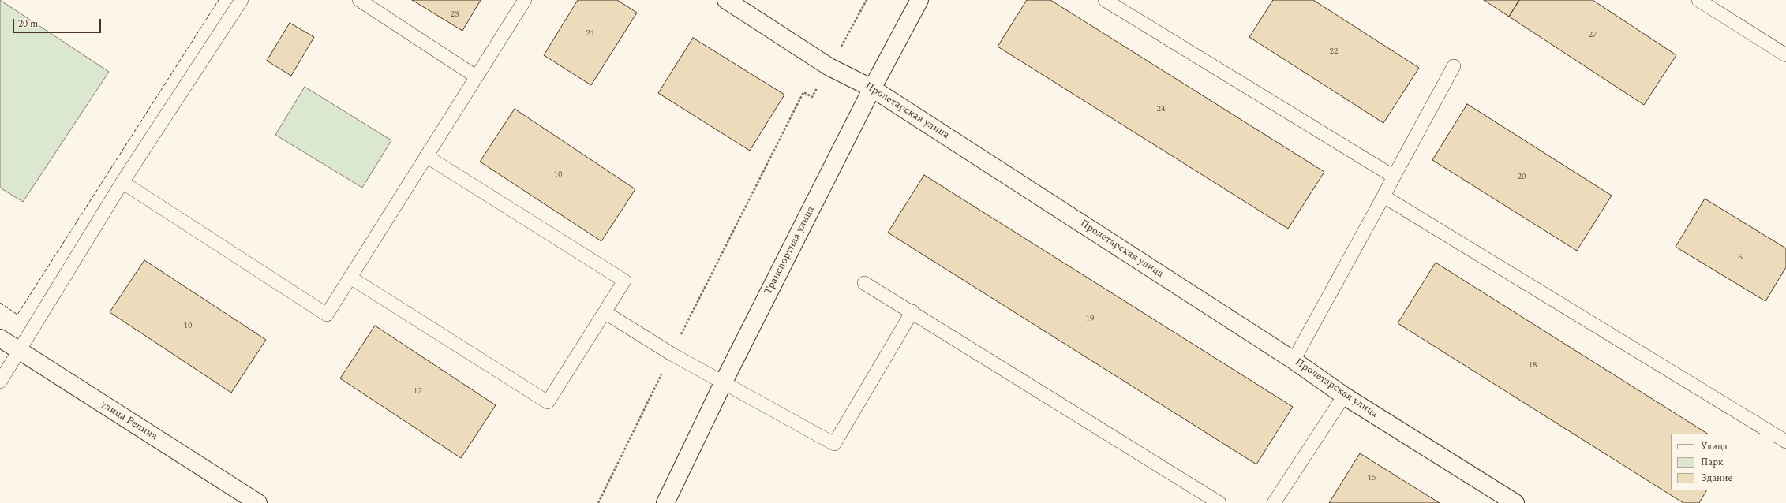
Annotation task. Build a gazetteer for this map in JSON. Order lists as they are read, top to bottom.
{
  "streets": {
    "street": ["Пролетарская улица", "Транспортная улица", "улица Репина"]
  },
  "crossings": [
    ["Пролетарская улица", "Транспортная улица"]
  ],
  "house_numbers": [
    "23",
    "21",
    "27",
    "22",
    "24",
    "10",
    "20",
    "6",
    "19",
    "10",
    "18",
    "12",
    "15"
  ],
  "legend": ["Улица", "Парк", "Здание"],
  "scale_bar": "20 m"
}
